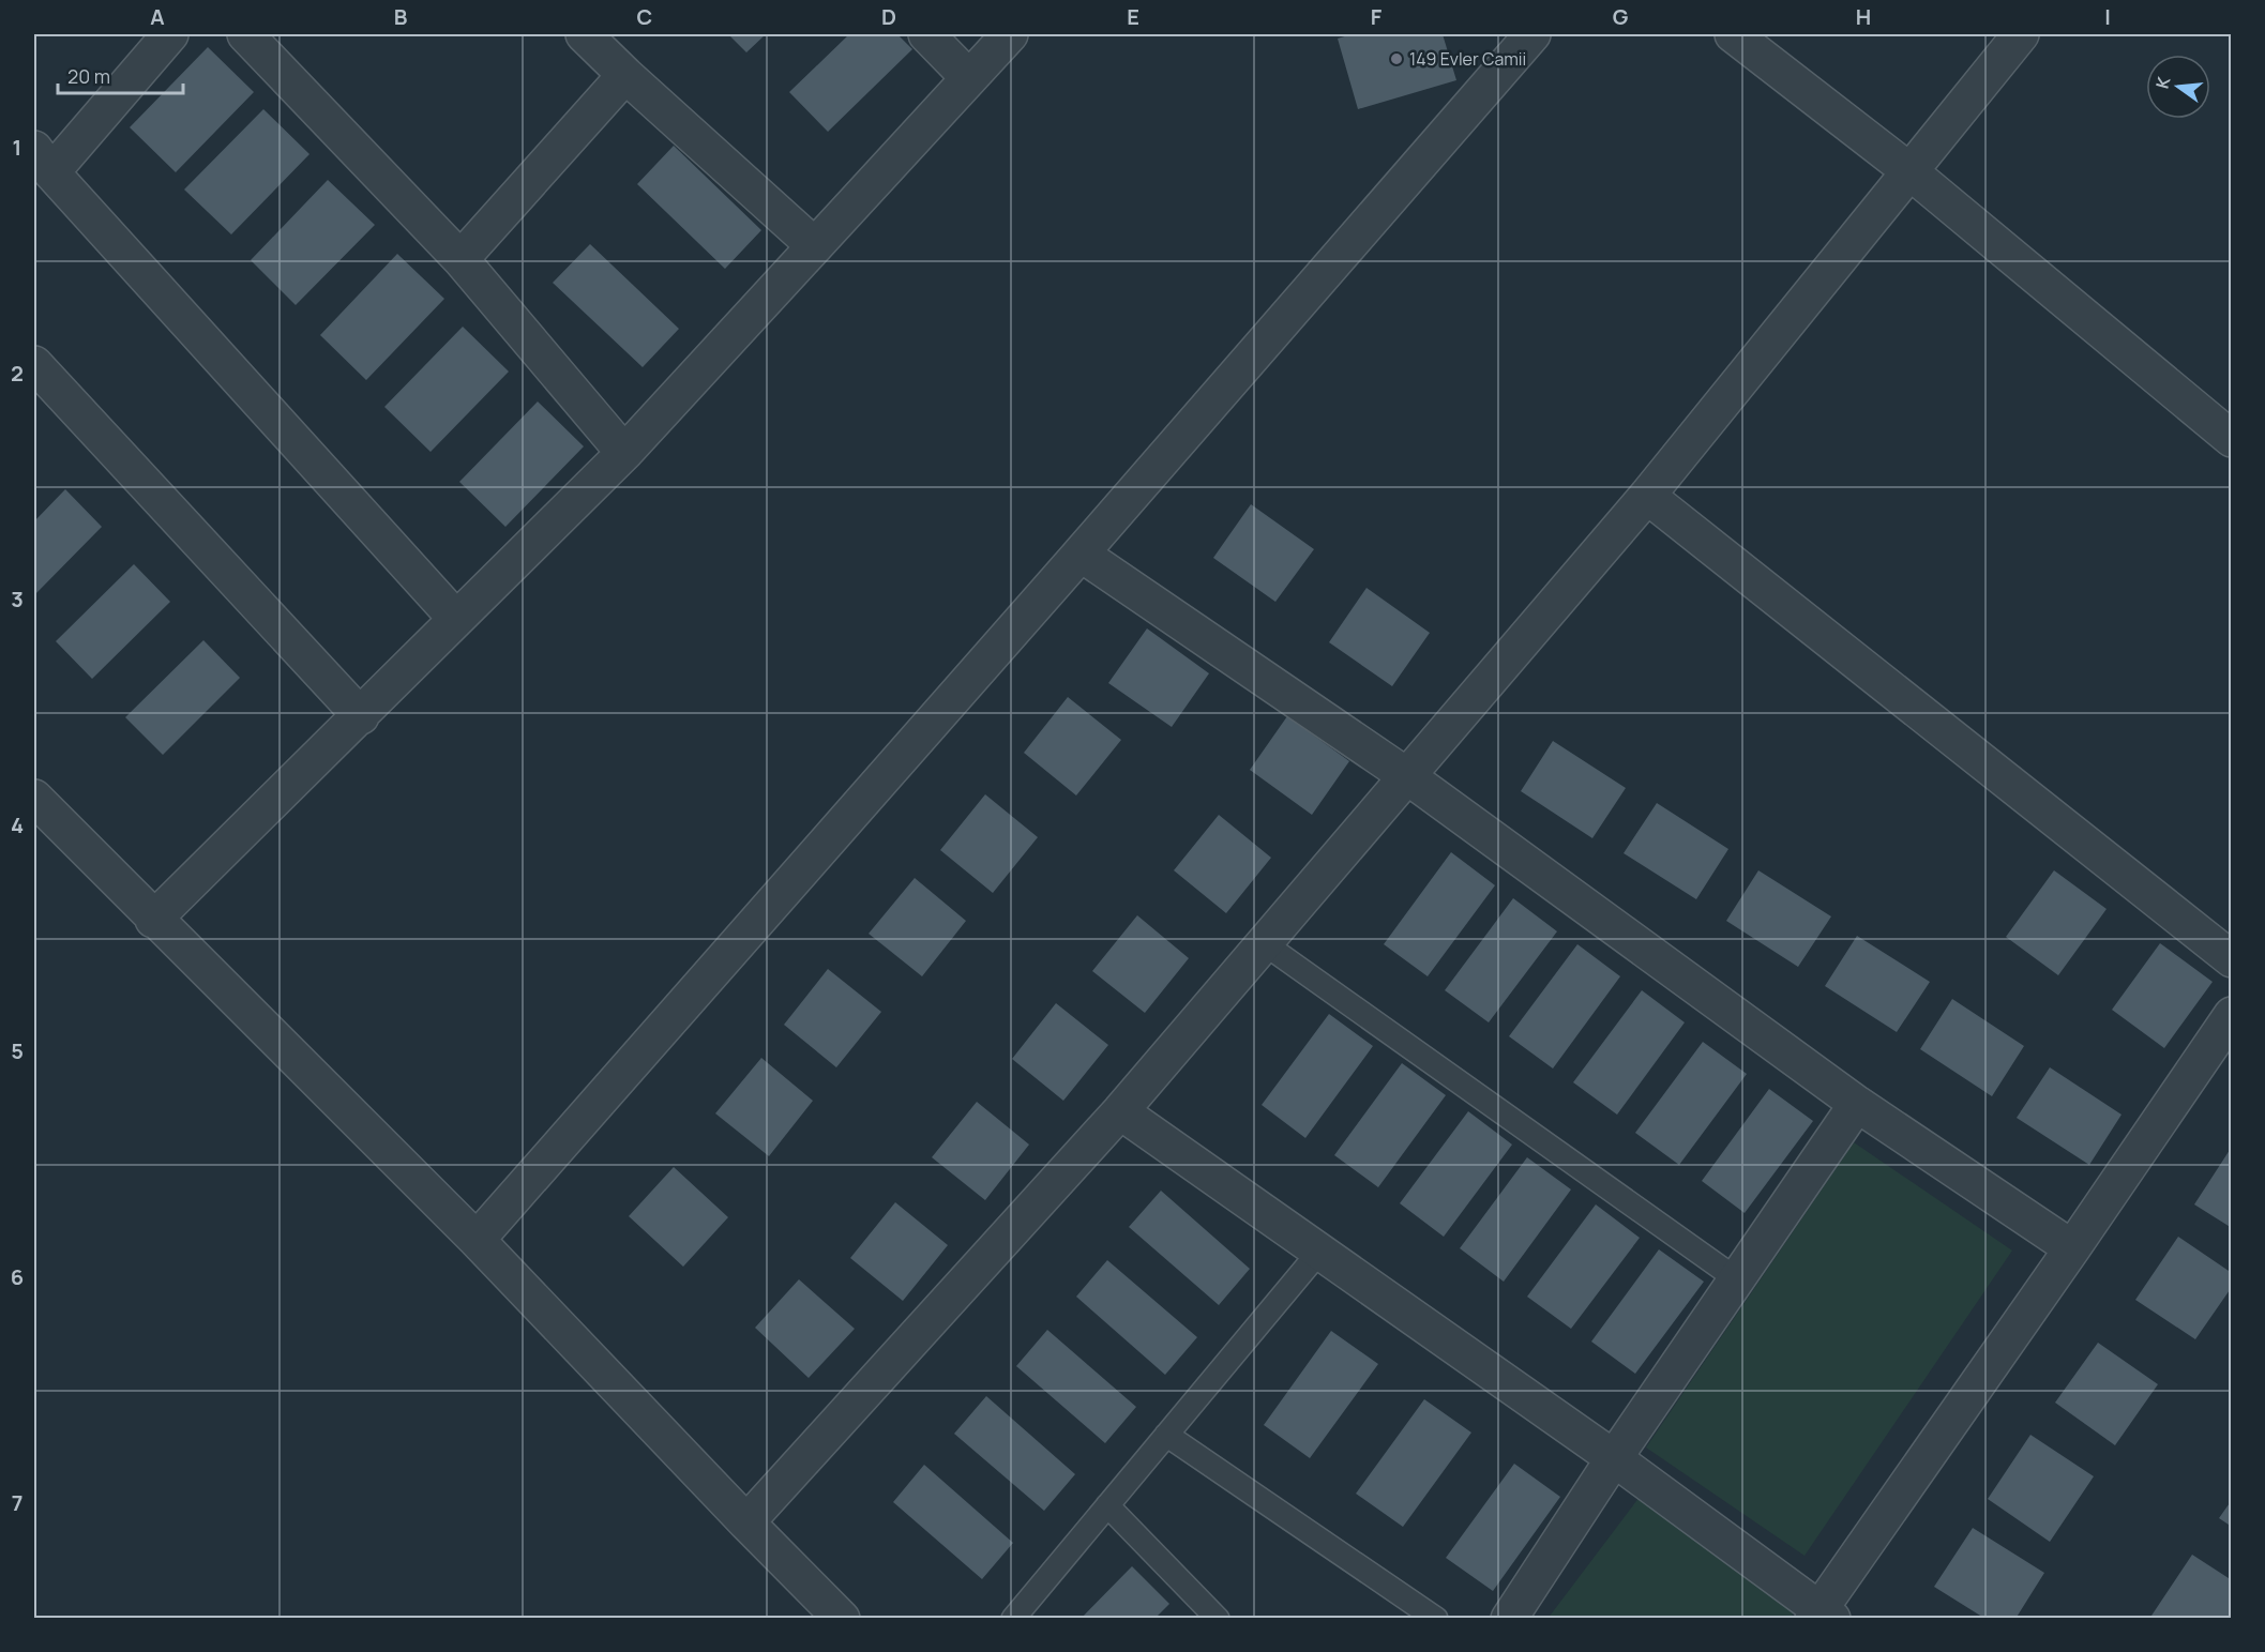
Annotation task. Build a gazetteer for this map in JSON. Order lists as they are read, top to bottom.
{
  "places": ["149 Evler Camii"],
  "scale_bar": "20 m",
  "north": "left",
  "grid": {
    "columns": [
      "A",
      "B",
      "C",
      "D",
      "E",
      "F",
      "G",
      "H",
      "I"
    ],
    "rows": [
      "1",
      "2",
      "3",
      "4",
      "5",
      "6",
      "7"
    ]
  }
}
